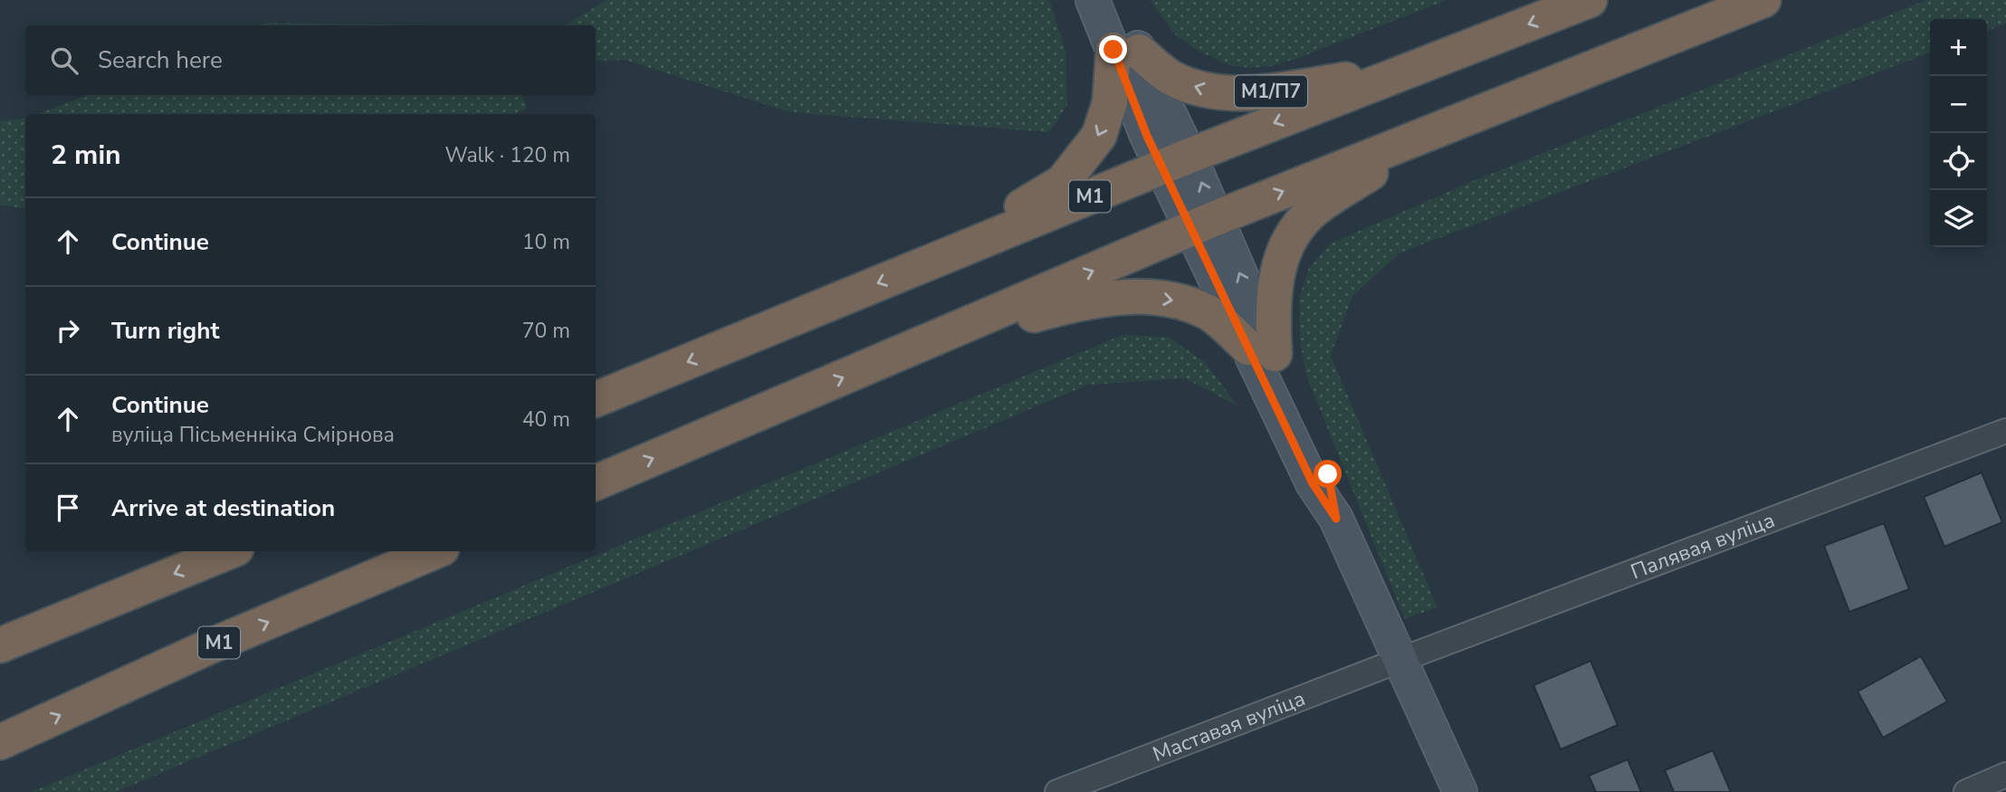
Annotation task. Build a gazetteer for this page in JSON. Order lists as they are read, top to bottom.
{
  "streets": {
    "highway": ["М1/П7", "М1"],
    "street": ["Палявая вуліца", "Маставая вуліца"]
  },
  "crossings": [
    ["М1/П7", "М1"],
    ["Палявая вуліца", "Маставая вуліца"]
  ],
  "page": {
    "map_buttons": ["+", "−"],
    "search": "Search here",
    "heading": ["2 min", "Walk · 120 m"],
    "list": [
      ["Continue", "10 m"],
      ["Turn right", "70 m"],
      ["Continue", "вуліца Пісьменніка Смірнова", "40 m"],
      "Arrive at destination"
    ]
  }
}
